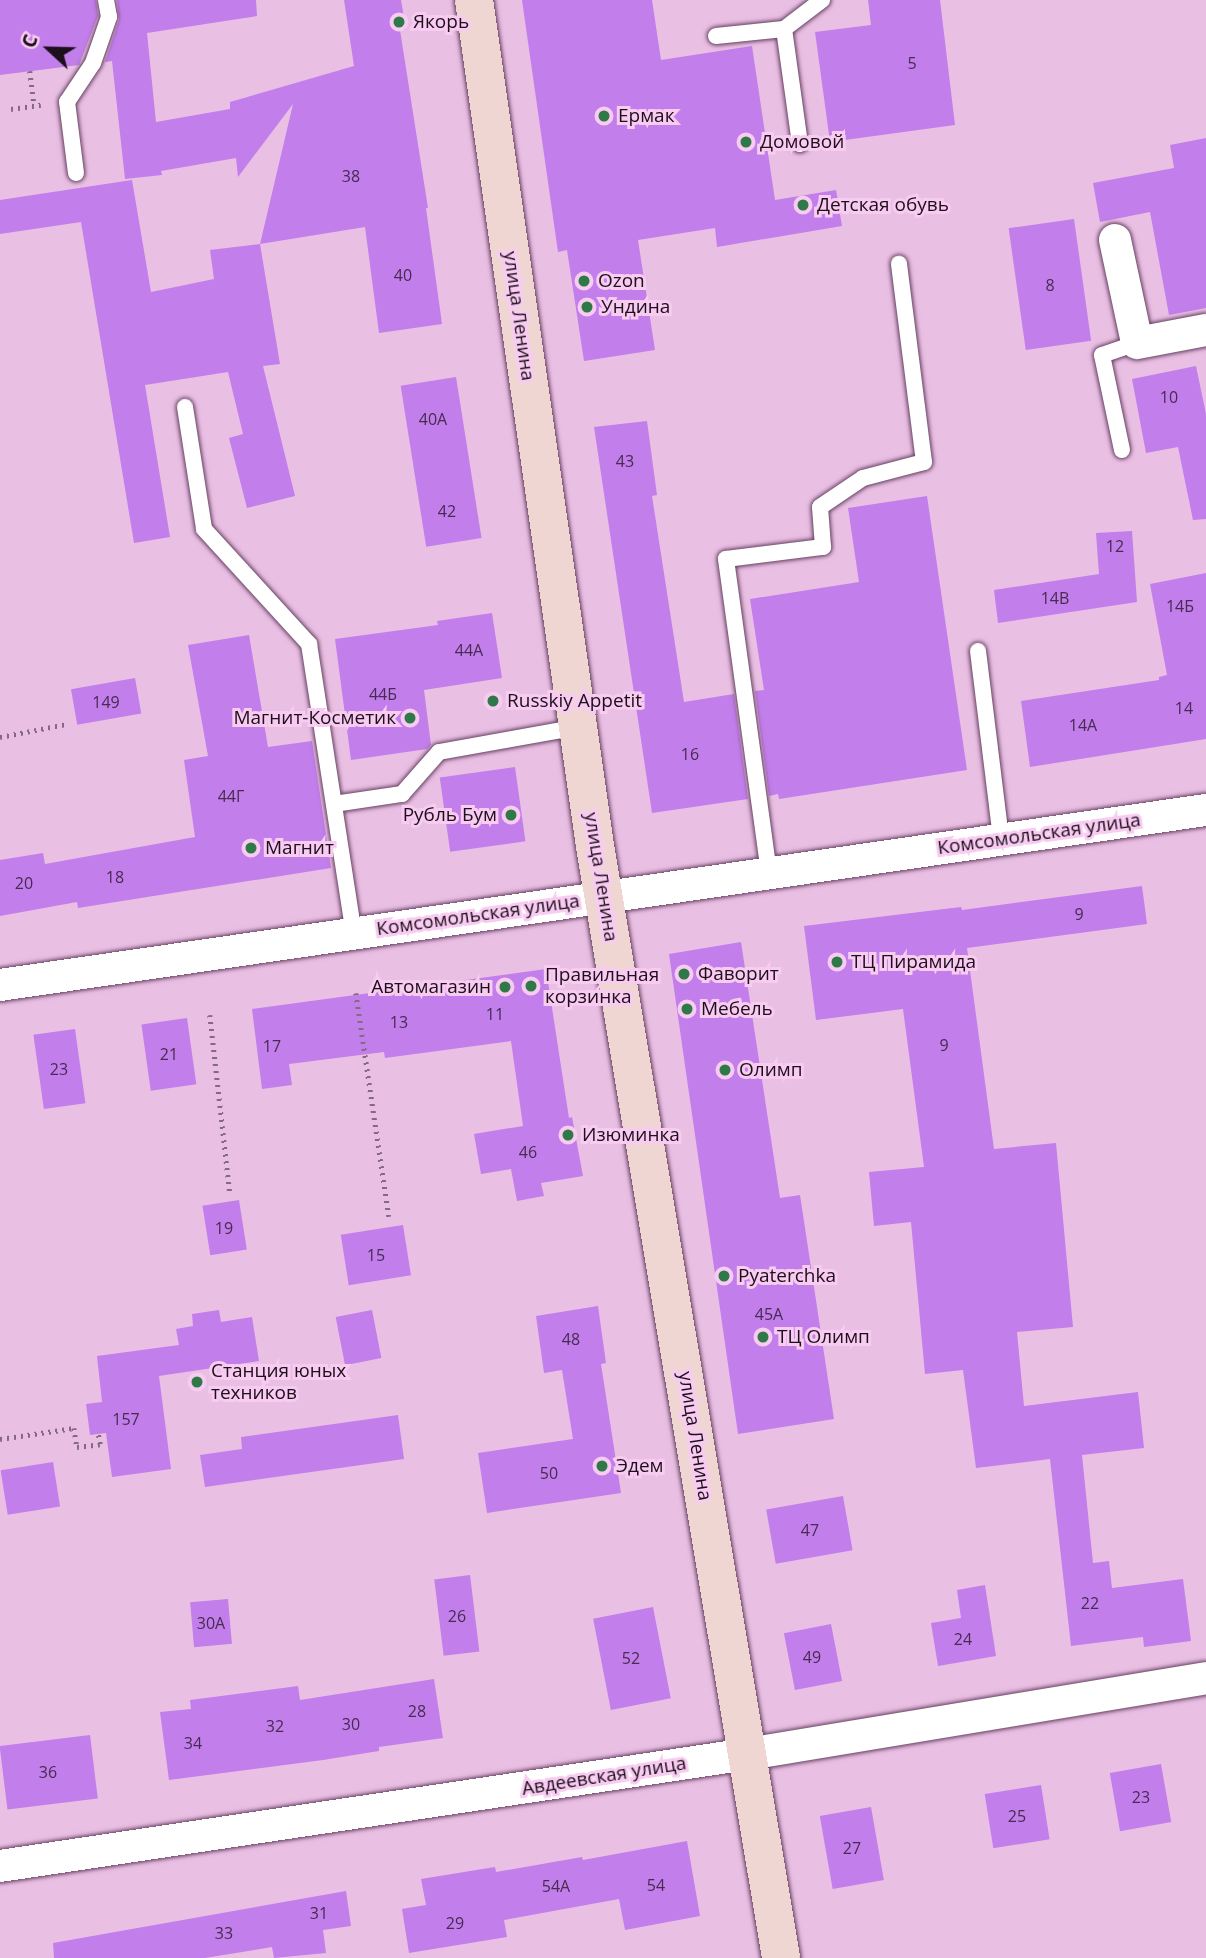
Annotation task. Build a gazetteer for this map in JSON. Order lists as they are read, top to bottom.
{
  "streets": {
    "main road": ["улица Ленина"],
    "street": ["Комсомольская улица", "Авдеевская улица"]
  },
  "crossings": [
    ["улица Ленина", "Комсомольская улица"],
    ["улица Ленина", "Авдеевская улица"]
  ],
  "places": [
    "Якорь",
    "Ермак",
    "Домовой",
    "Детская обувь",
    "Ozon",
    "Ундина",
    "Russkiy Appetit",
    "Магнит-Косметик",
    "Рубль Бум",
    "Магнит",
    "ТЦ Пирамида",
    "Фаворит",
    "Правильная корзинка",
    "Автомагазин",
    "Мебель",
    "Олимп",
    "Изюминка",
    "Pyaterchka",
    "ТЦ Олимп",
    "Станция юных техников",
    "Эдем"
  ],
  "house_numbers": [
    "5",
    "38",
    "40",
    "8",
    "10",
    "40А",
    "43",
    "42",
    "12",
    "14В",
    "14Б",
    "44А",
    "44Б",
    "149",
    "14",
    "14А",
    "16",
    "44Г",
    "18",
    "20",
    "9",
    "11",
    "13",
    "9",
    "17",
    "21",
    "23",
    "46",
    "19",
    "15",
    "45А",
    "48",
    "157",
    "50",
    "47",
    "22",
    "26",
    "30А",
    "24",
    "49",
    "52",
    "28",
    "30",
    "32",
    "34",
    "36",
    "23",
    "25",
    "27",
    "54",
    "54А",
    "31",
    "29",
    "33"
  ],
  "north": "left"
}
